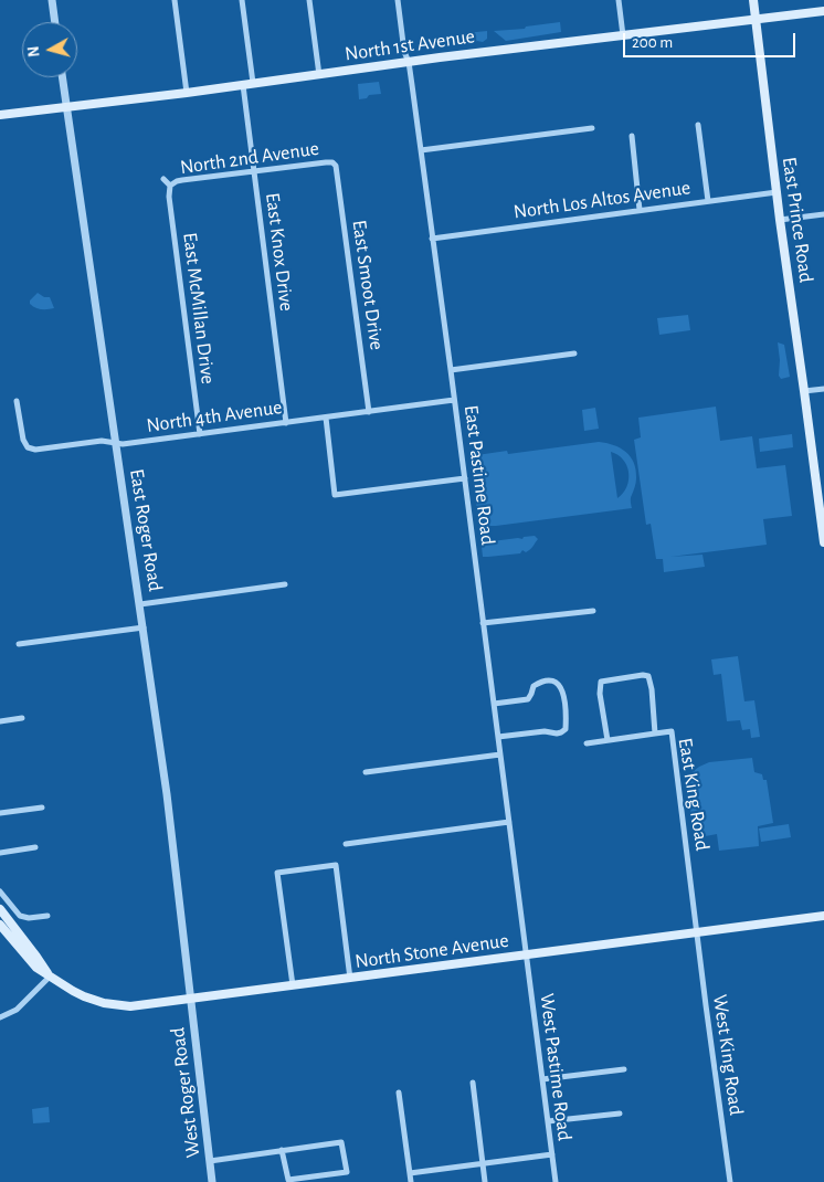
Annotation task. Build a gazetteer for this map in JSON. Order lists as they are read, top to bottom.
{
  "streets": {
    "main road": ["North 1st Avenue", "East Prince Road", "North Stone Avenue"],
    "street": [
      "North 2nd Avenue",
      "North Los Altos Avenue",
      "East Knox Drive",
      "East Smoot Drive",
      "East McMillan Drive",
      "North 4th Avenue",
      "East Pastime Road",
      "East Roger Road",
      "East King Road",
      "West King Road",
      "West Pastime Road",
      "West Roger Road"
    ]
  },
  "crossings": [
    ["North 1st Avenue", "East Prince Road"],
    ["North 1st Avenue", "East Knox Drive"],
    ["North 1st Avenue", "East Pastime Road"],
    ["North 1st Avenue", "East Roger Road"],
    ["North 2nd Avenue", "East Knox Drive"],
    ["North 2nd Avenue", "East Smoot Drive"],
    ["North 2nd Avenue", "East McMillan Drive"],
    ["North Los Altos Avenue", "East Prince Road"],
    ["North Los Altos Avenue", "East Pastime Road"],
    ["East Knox Drive", "North 4th Avenue"],
    ["East Smoot Drive", "North 4th Avenue"],
    ["East McMillan Drive", "North 4th Avenue"],
    ["North 4th Avenue", "East Pastime Road"],
    ["North 4th Avenue", "East Roger Road"],
    ["East Pastime Road", "North Stone Avenue"],
    ["East Pastime Road", "West Pastime Road"],
    ["East Roger Road", "North Stone Avenue"],
    ["East Roger Road", "West Roger Road"],
    ["East King Road", "North Stone Avenue"],
    ["East King Road", "West King Road"],
    ["North Stone Avenue", "West King Road"],
    ["North Stone Avenue", "West Pastime Road"],
    ["North Stone Avenue", "West Roger Road"]
  ],
  "scale_bar": "200 m",
  "north": "left"
}
